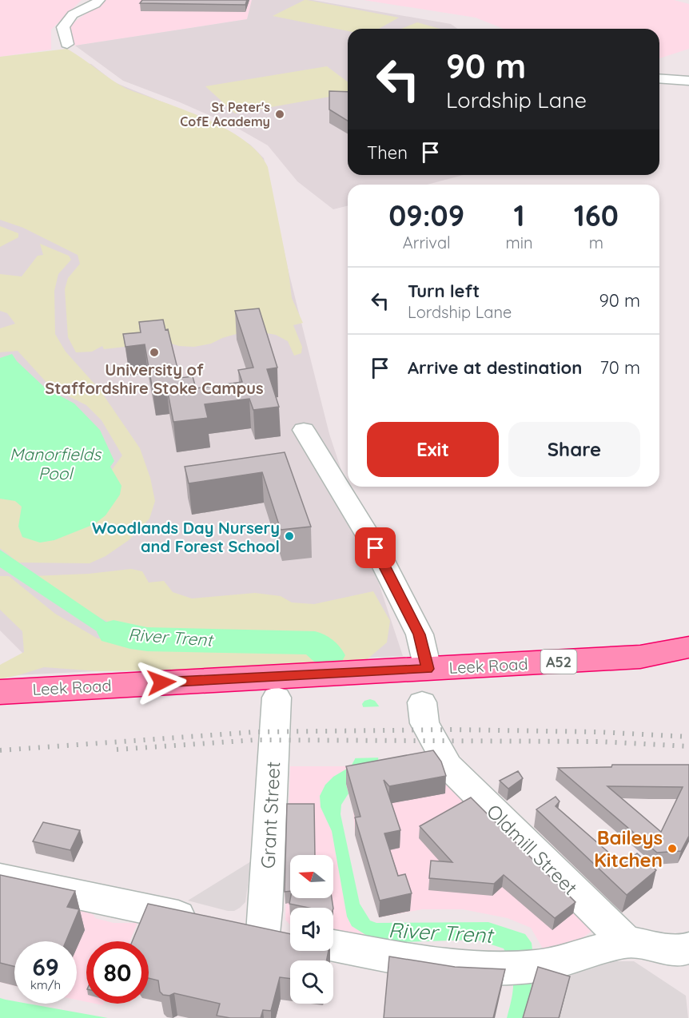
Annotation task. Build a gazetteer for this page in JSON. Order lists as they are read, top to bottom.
{
  "streets": {
    "highway": ["A52", "Leek Road"],
    "street": ["Grant Street", "Oldmill Street"]
  },
  "water": ["Manorfields Pool", "River Trent"],
  "places": [
    "St Peter's CofE Academy",
    "University of Staffordshire Stoke Campus",
    "Woodlands Day Nursery and Forest School",
    "Baileys Kitchen"
  ],
  "north": "left",
  "page": {
    "turn": ["90 m", "Lordship Lane"],
    "then": "Then",
    "eta": [
      "09:09",
      "Arrival",
      "1",
      "min",
      "160",
      "m"
    ],
    "list": [
      {
        "name": "Turn left",
        "note": "Lordship Lane",
        "value": "90 m"
      },
      {
        "name": "Arrive at destination",
        "value": "70 m"
      }
    ],
    "buttons": ["Exit", "Share"],
    "speed": "69 km/h",
    "limit": "80"
  }
}
